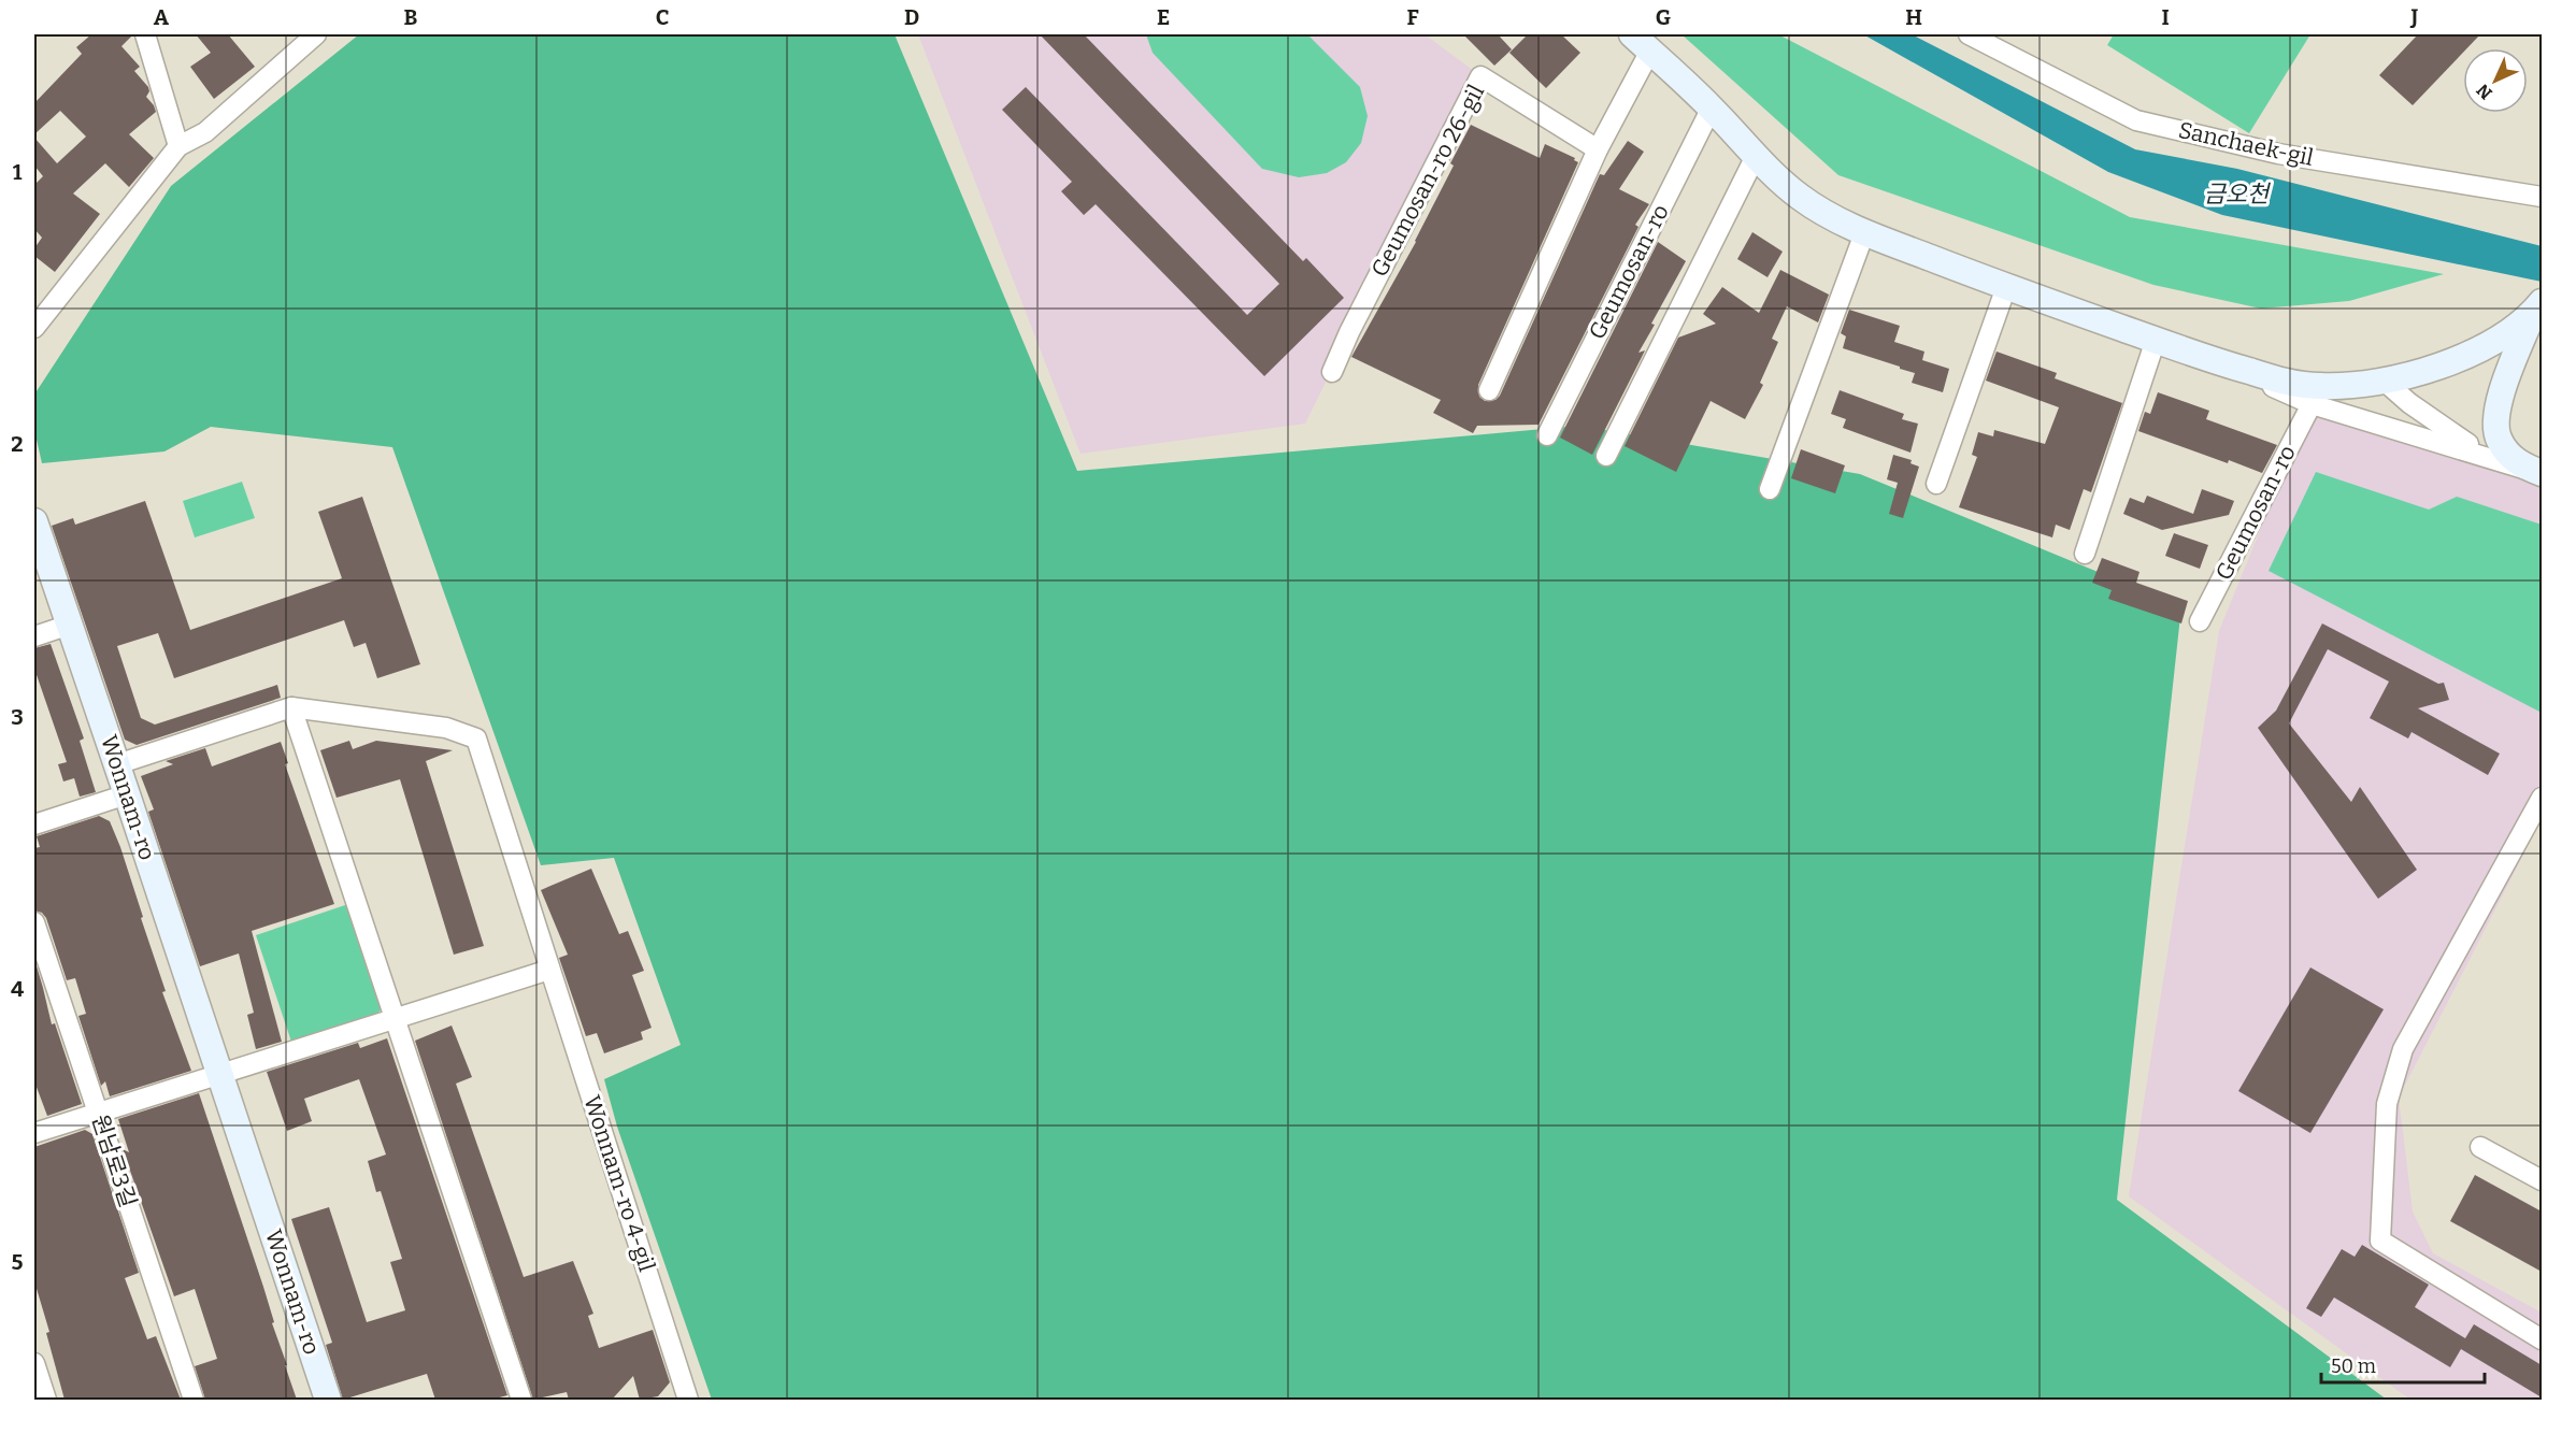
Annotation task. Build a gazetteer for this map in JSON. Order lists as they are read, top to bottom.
{
  "streets": {
    "street": [
      "Sanchaek-gil",
      "Geumosan-ro 26-gil",
      "Geumosan-ro",
      "Wonnam-ro",
      "원남로3길",
      "Wonnam-ro 4-gil"
    ]
  },
  "crossings": [
    ["Wonnam-ro", "Wonnam-ro 4-gil"]
  ],
  "water": ["금오천"],
  "scale_bar": "50 m",
  "north": "bottom left",
  "grid": {
    "columns": [
      "A",
      "B",
      "C",
      "D",
      "E",
      "F",
      "G",
      "H",
      "I",
      "J"
    ],
    "rows": [
      "1",
      "2",
      "3",
      "4",
      "5"
    ]
  }
}
